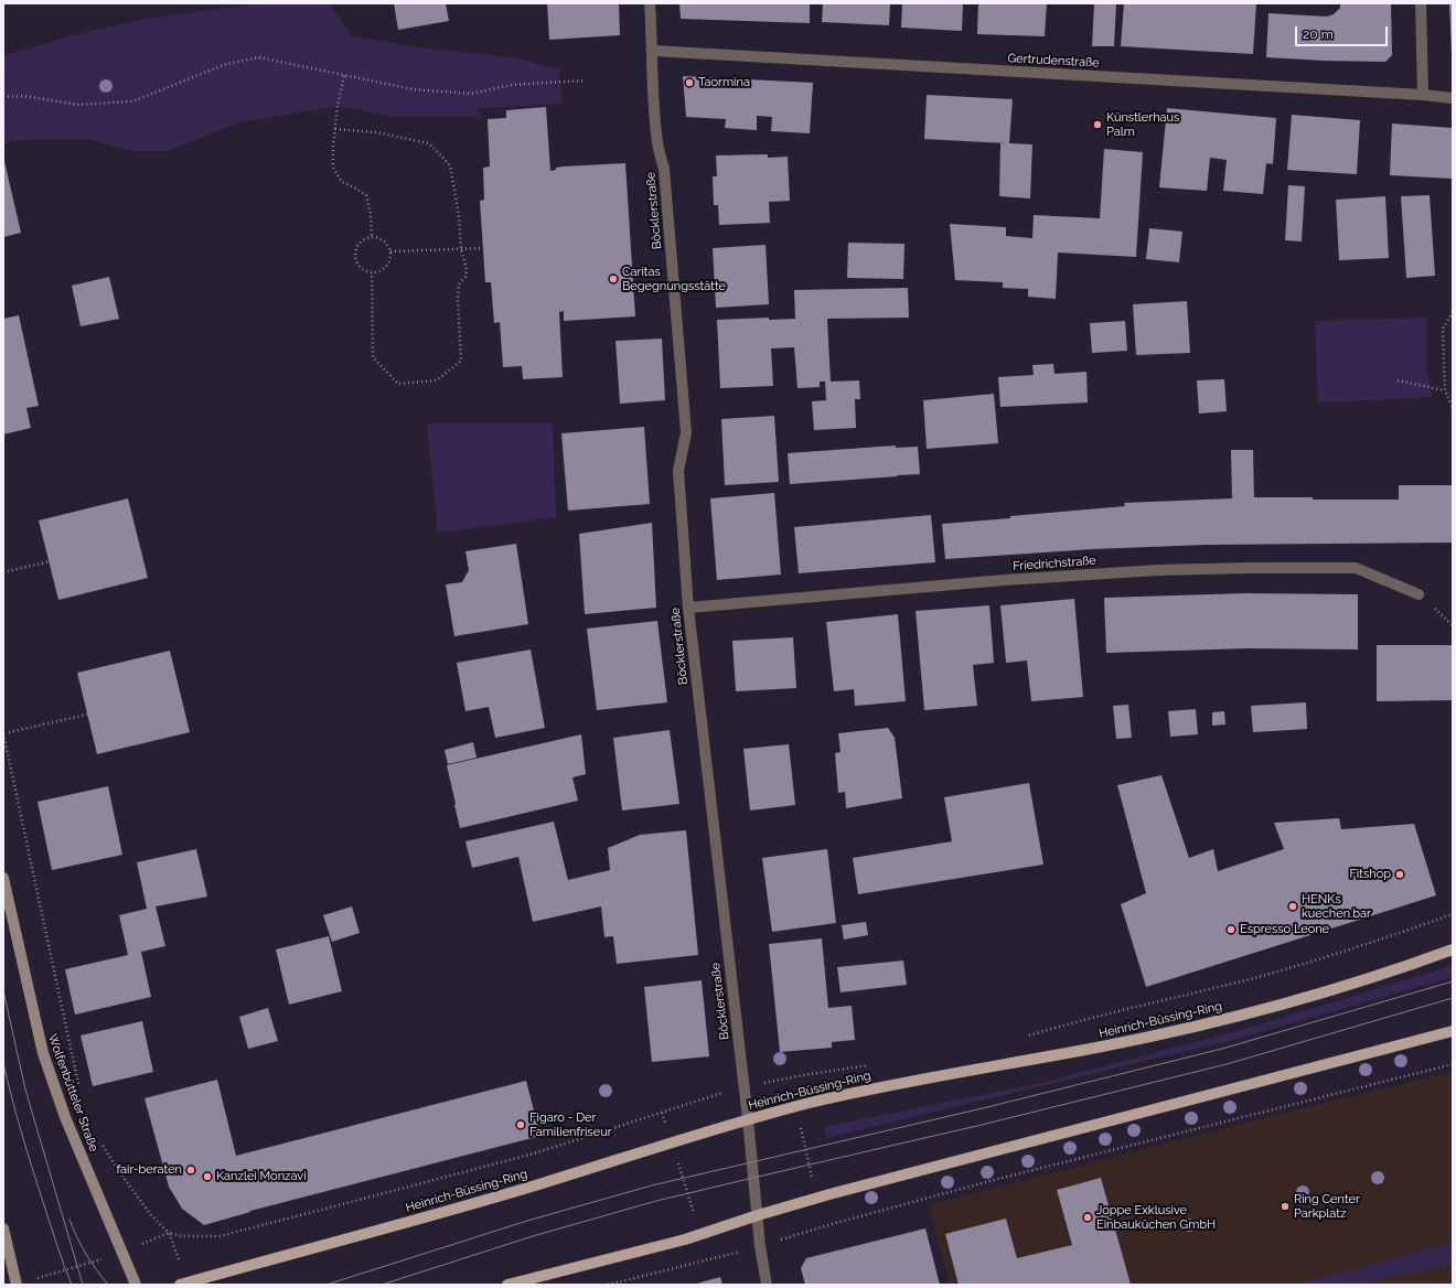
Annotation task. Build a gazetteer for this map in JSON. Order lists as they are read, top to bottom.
{
  "streets": {
    "main road": ["Heinrich-Büssing-Ring", "Wolfenbütteler Straße"],
    "street": ["Gertrudenstraße", "Böcklerstraße", "Friedrichstraße"]
  },
  "crossings": [
    ["Gertrudenstraße", "Böcklerstraße"],
    ["Böcklerstraße", "Friedrichstraße"],
    ["Böcklerstraße", "Heinrich-Büssing-Ring"]
  ],
  "places": [
    "Taormina",
    "Künstlerhaus Palm",
    "Caritas Begegnungsstätte",
    "Fitshop",
    "HENKs kuechen.bar",
    "Espresso Leone",
    "Figaro - Der Familienfriseur",
    "fair-beraten",
    "Kanzlei Monzavi",
    "Ring Center Parkplatz",
    "Joppe Exklusive Einbauküchen GmbH"
  ],
  "scale_bar": "20 m"
}
